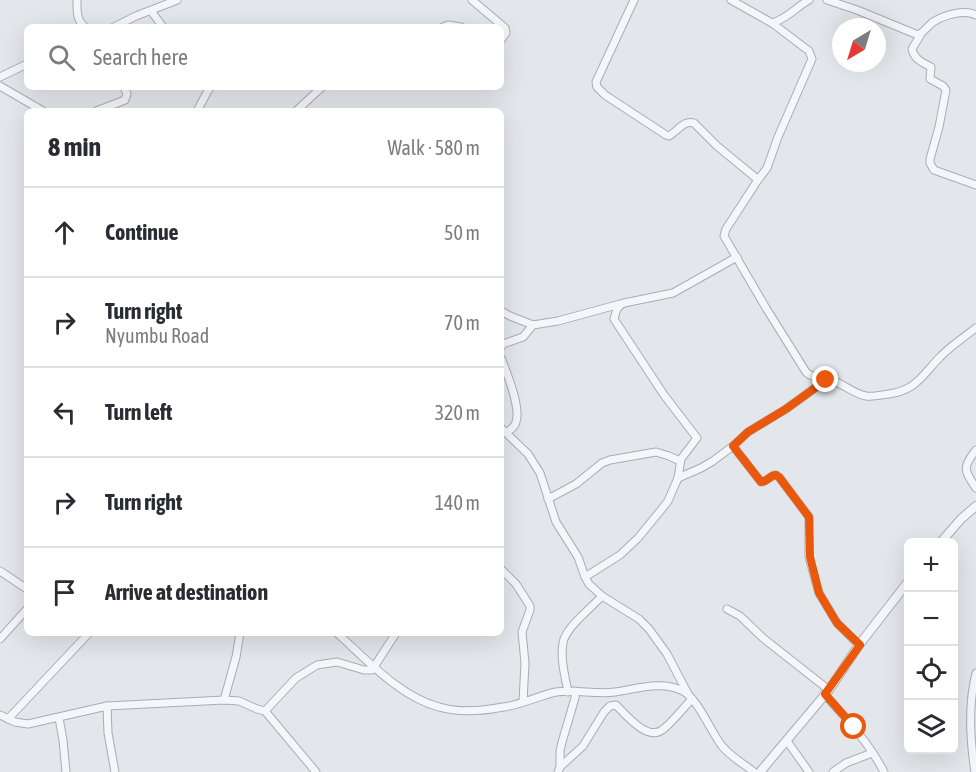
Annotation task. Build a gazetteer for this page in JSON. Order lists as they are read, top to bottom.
{
  "north": "bottom left",
  "page": {
    "search": "Search here",
    "heading": ["8 min", "Walk · 580 m"],
    "list": [
      ["Continue", "50 m"],
      ["Turn right", "Nyumbu Road", "70 m"],
      ["Turn left", "320 m"],
      ["Turn right", "140 m"],
      "Arrive at destination"
    ],
    "map_buttons": ["+", "−"]
  }
}
